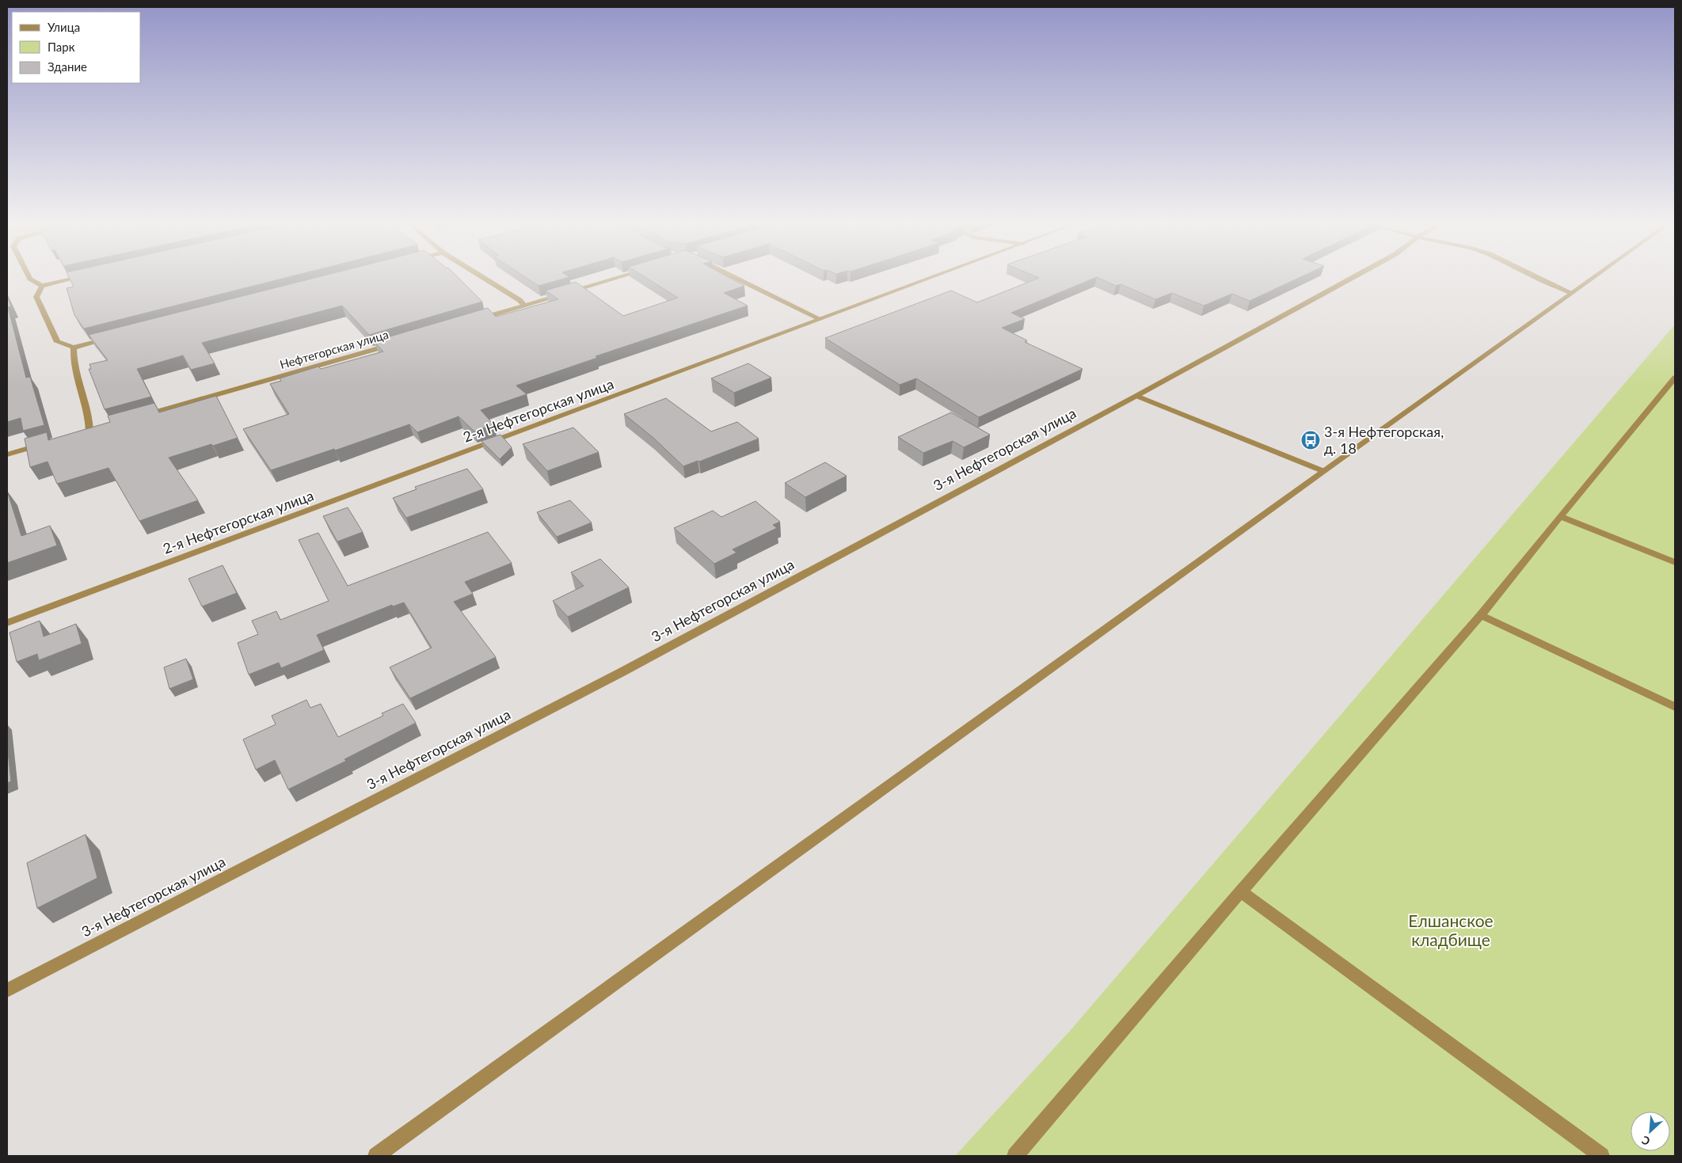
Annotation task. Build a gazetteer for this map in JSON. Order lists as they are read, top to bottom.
{
  "streets": {
    "street": ["Нефтегорская улица", "2-я Нефтегорская улица", "3-я Нефтегорская улица"]
  },
  "parks": ["Елшанское кладбище"],
  "places": {
    "bus stop": ["3-я Нефтегорская, д. 18"]
  },
  "legend": ["Улица", "Парк", "Здание"],
  "north": "bottom left"
}
